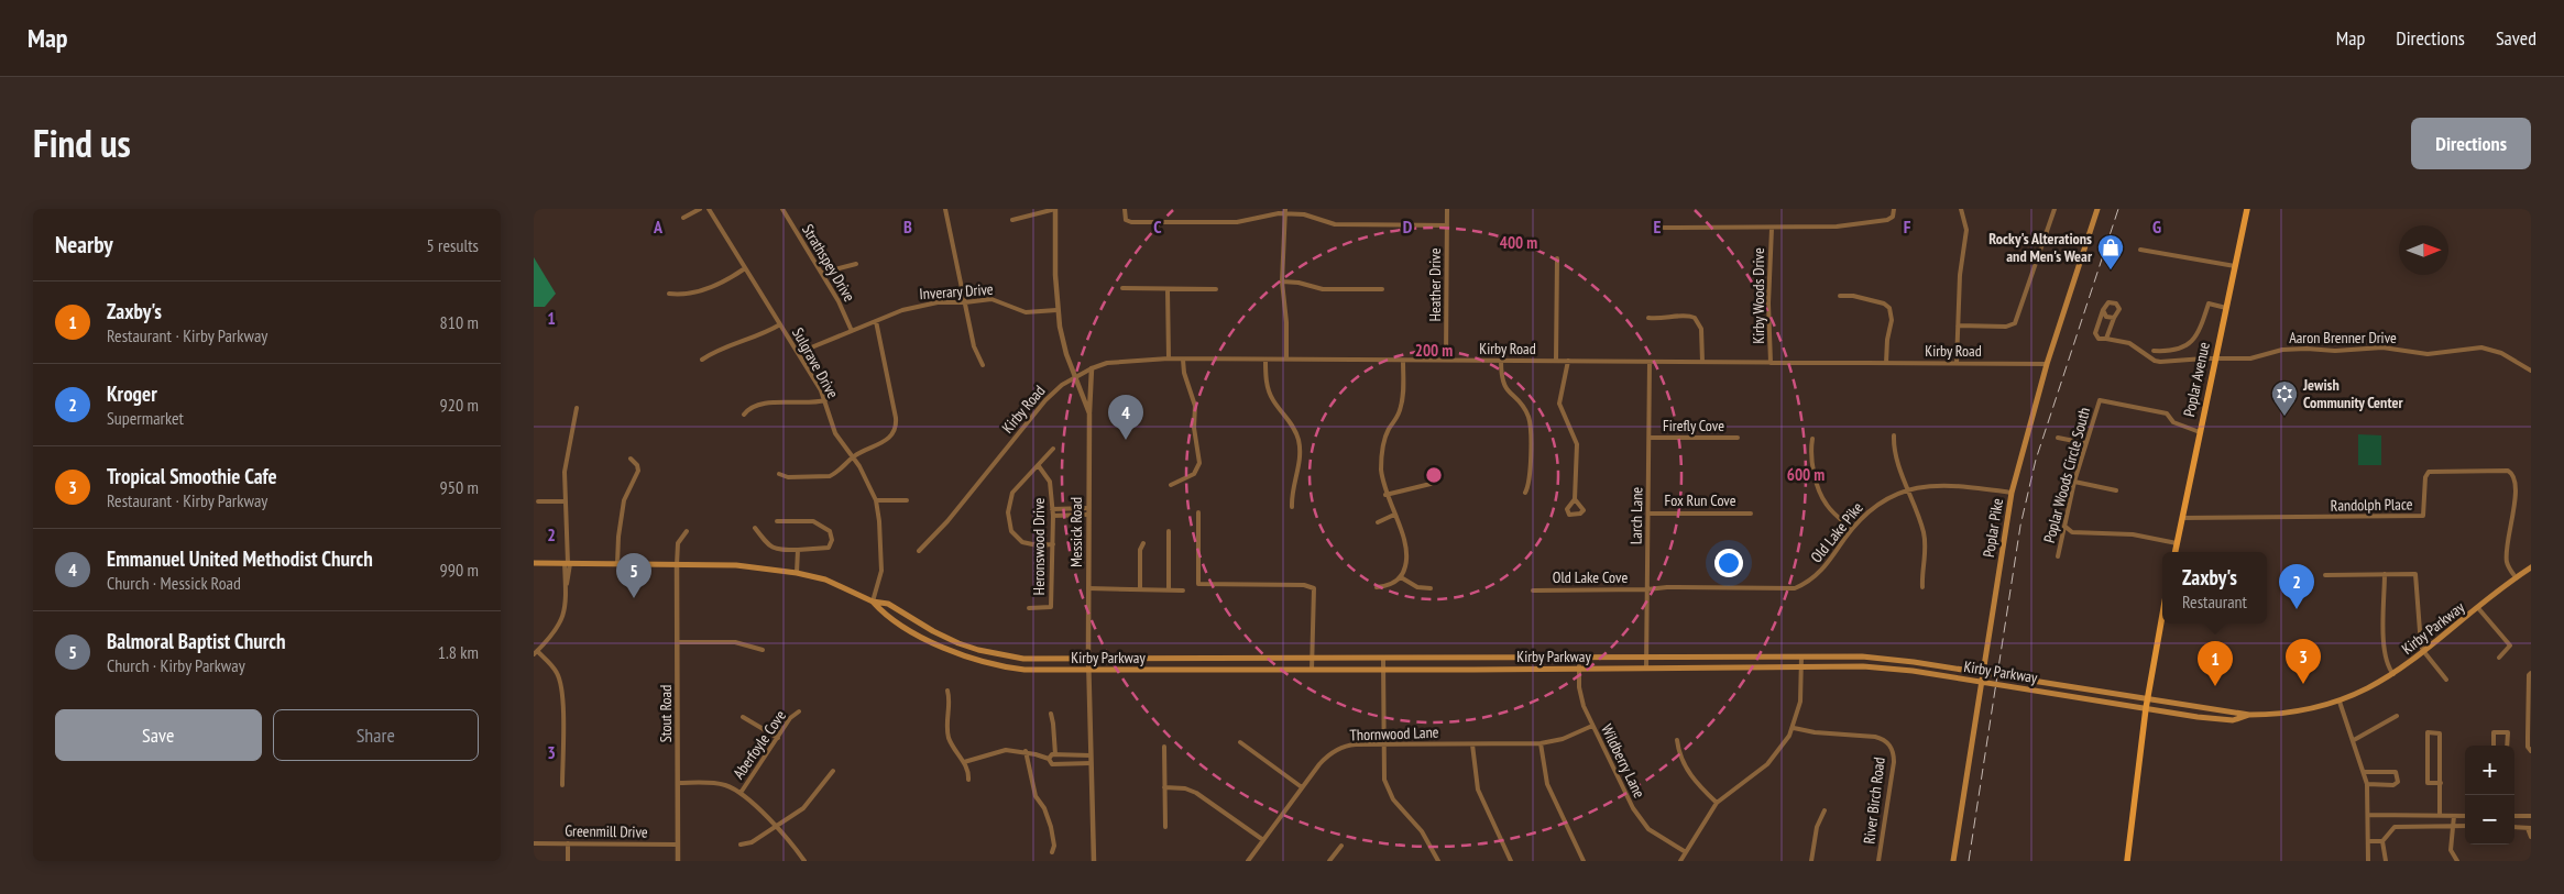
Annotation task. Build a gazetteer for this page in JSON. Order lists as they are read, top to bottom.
{
  "streets": {
    "main road": ["Poplar Avenue", "Poplar Pike", "Kirby Parkway"],
    "street": [
      "Strathspey Drive",
      "Heather Drive",
      "Inverary Drive",
      "Kirby Woods Drive",
      "Aaron Brenner Drive",
      "Kirby Road",
      "Sulgrave Drive",
      "Firefly Cove",
      "Poplar Woods Circle South",
      "Fox Run Cove",
      "Randolph Place",
      "Larch Lane",
      "Messick Road",
      "Old Lake Pike",
      "Heronswood Drive",
      "Old Lake Cove",
      "Stout Road",
      "Thornwood Lane",
      "Aberfoyle Cove",
      "Wildberry Lane",
      "River Birch Road",
      "Greenmill Drive"
    ]
  },
  "crossings": [
    ["Strathspey Drive", "Inverary Drive"],
    ["Heather Drive", "Kirby Road"],
    ["Inverary Drive", "Sulgrave Drive"],
    ["Inverary Drive", "Messick Road"],
    ["Kirby Woods Drive", "Kirby Road"],
    ["Aaron Brenner Drive", "Poplar Avenue"],
    ["Kirby Road", "Larch Lane"],
    ["Kirby Road", "Poplar Pike"],
    ["Kirby Road", "Messick Road"],
    ["Sulgrave Drive", "Kirby Parkway"],
    ["Poplar Avenue", "Poplar Woods Circle South"],
    ["Poplar Avenue", "Randolph Place"],
    ["Firefly Cove", "Larch Lane"],
    ["Fox Run Cove", "Larch Lane"],
    ["Randolph Place", "Kirby Parkway"],
    ["Larch Lane", "Old Lake Pike"],
    ["Larch Lane", "Old Lake Cove"],
    ["Larch Lane", "Kirby Parkway"],
    ["Poplar Pike", "Old Lake Pike"],
    ["Poplar Pike", "Kirby Parkway"],
    ["Messick Road", "Kirby Parkway"],
    ["Old Lake Pike", "Old Lake Cove"],
    ["Kirby Parkway", "Stout Road"],
    ["Kirby Parkway", "Wildberry Lane"],
    ["Stout Road", "Greenmill Drive"],
    ["Thornwood Lane", "Wildberry Lane"]
  ],
  "places": {
    "shop": ["Rocky's Alterations and Men's Wear"],
    "synagogue": ["Jewish Community Center"]
  },
  "north": "right",
  "page": {
    "header": "Map",
    "nav": ["Map", "Directions", "Saved"],
    "title": "Find us",
    "buttons": [
      "Directions",
      ["Save", "Share"]
    ],
    "heading": ["Nearby", "5 results"],
    "list": [
      {
        "mark": "1",
        "name": "Zaxby's",
        "note": "Restaurant · Kirby Parkway",
        "value": "810 m"
      },
      {
        "mark": "2",
        "name": "Kroger",
        "note": "Supermarket",
        "value": "920 m"
      },
      {
        "mark": "3",
        "name": "Tropical Smoothie Cafe",
        "note": "Restaurant · Kirby Parkway",
        "value": "950 m"
      },
      {
        "mark": "4",
        "name": "Emmanuel United Methodist Church",
        "note": "Church · Messick Road",
        "value": "990 m"
      },
      {
        "mark": "5",
        "name": "Balmoral Baptist Church",
        "note": "Church · Kirby Parkway",
        "value": "1.8 km"
      }
    ],
    "pins": [
      "4",
      "5",
      "2",
      "3",
      "1"
    ],
    "popup": ["Zaxby's", "Restaurant"],
    "map_buttons": ["+", "−"]
  },
  "grid": {
    "columns": [
      "A",
      "B",
      "C",
      "D",
      "E",
      "F",
      "G"
    ],
    "rows": ["1", "2", "3"]
  },
  "rings": ["400 m", "200 m", "600 m"]
}
